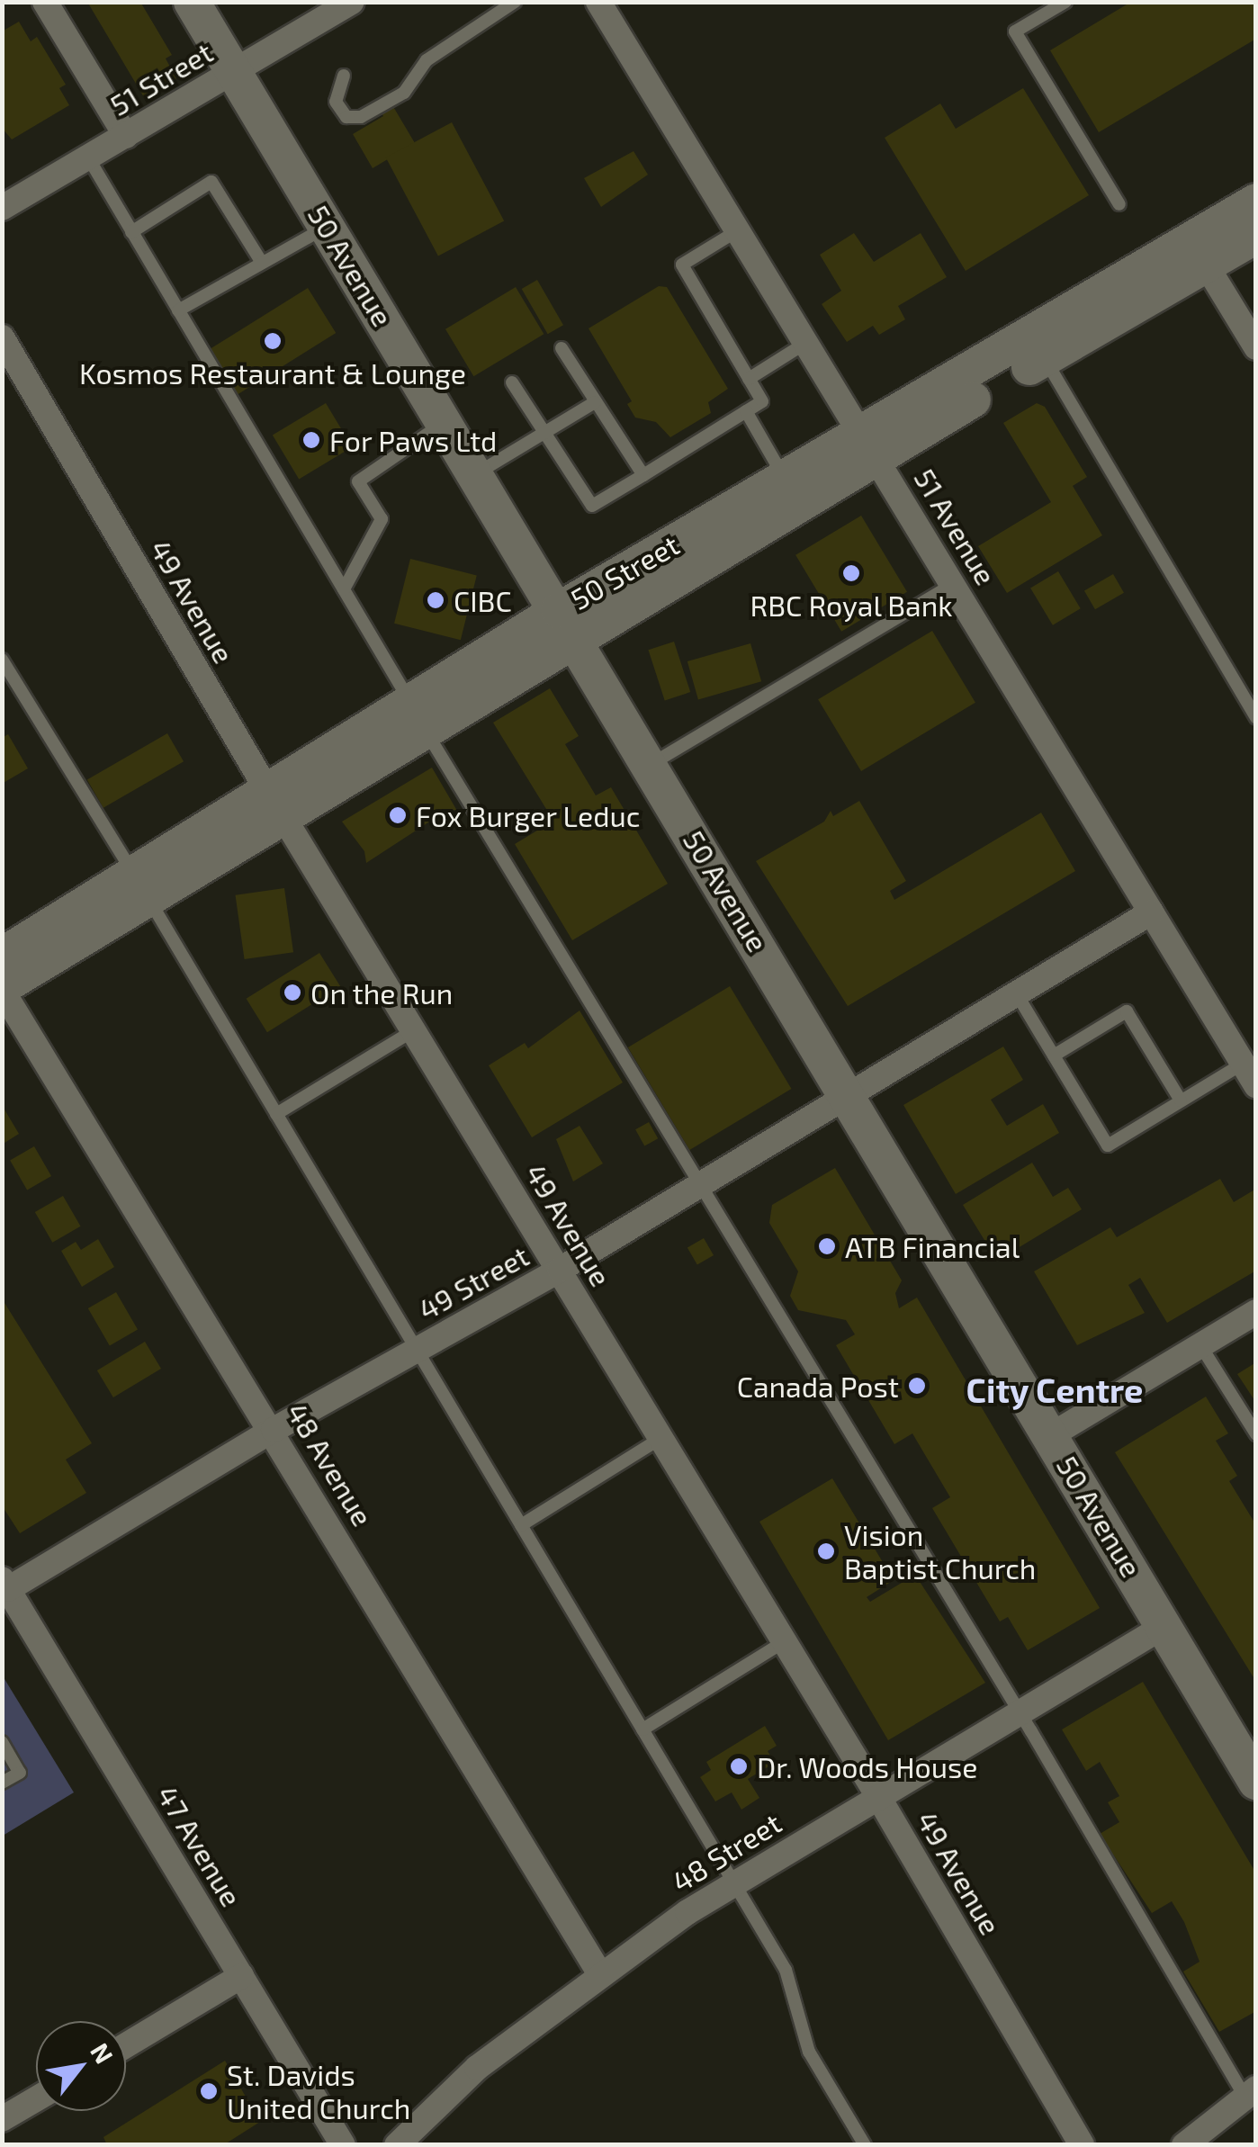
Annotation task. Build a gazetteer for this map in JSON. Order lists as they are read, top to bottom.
{
  "streets": {
    "main road": ["50 Avenue", "50 Street"],
    "street": [
      "51 Street",
      "51 Avenue",
      "49 Avenue",
      "49 Street",
      "48 Avenue",
      "47 Avenue",
      "48 Street"
    ]
  },
  "crossings": [
    ["51 Street", "50 Avenue"],
    ["50 Avenue", "50 Street"],
    ["50 Avenue", "49 Street"],
    ["50 Avenue", "48 Street"],
    ["51 Avenue", "50 Street"],
    ["51 Avenue", "49 Street"],
    ["50 Street", "49 Avenue"],
    ["50 Street", "48 Avenue"],
    ["49 Avenue", "49 Street"],
    ["49 Avenue", "48 Street"],
    ["49 Street", "48 Avenue"],
    ["49 Street", "47 Avenue"],
    ["48 Avenue", "48 Street"]
  ],
  "districts": ["City Centre"],
  "places": [
    "Kosmos Restaurant & Lounge",
    "For Paws Ltd",
    "RBC Royal Bank",
    "CIBC",
    "Fox Burger Leduc",
    "On the Run",
    "ATB Financial",
    "Canada Post",
    "Vision Baptist Church",
    "Dr. Woods House",
    "St. Davids United Church"
  ],
  "north": "top right"
}
